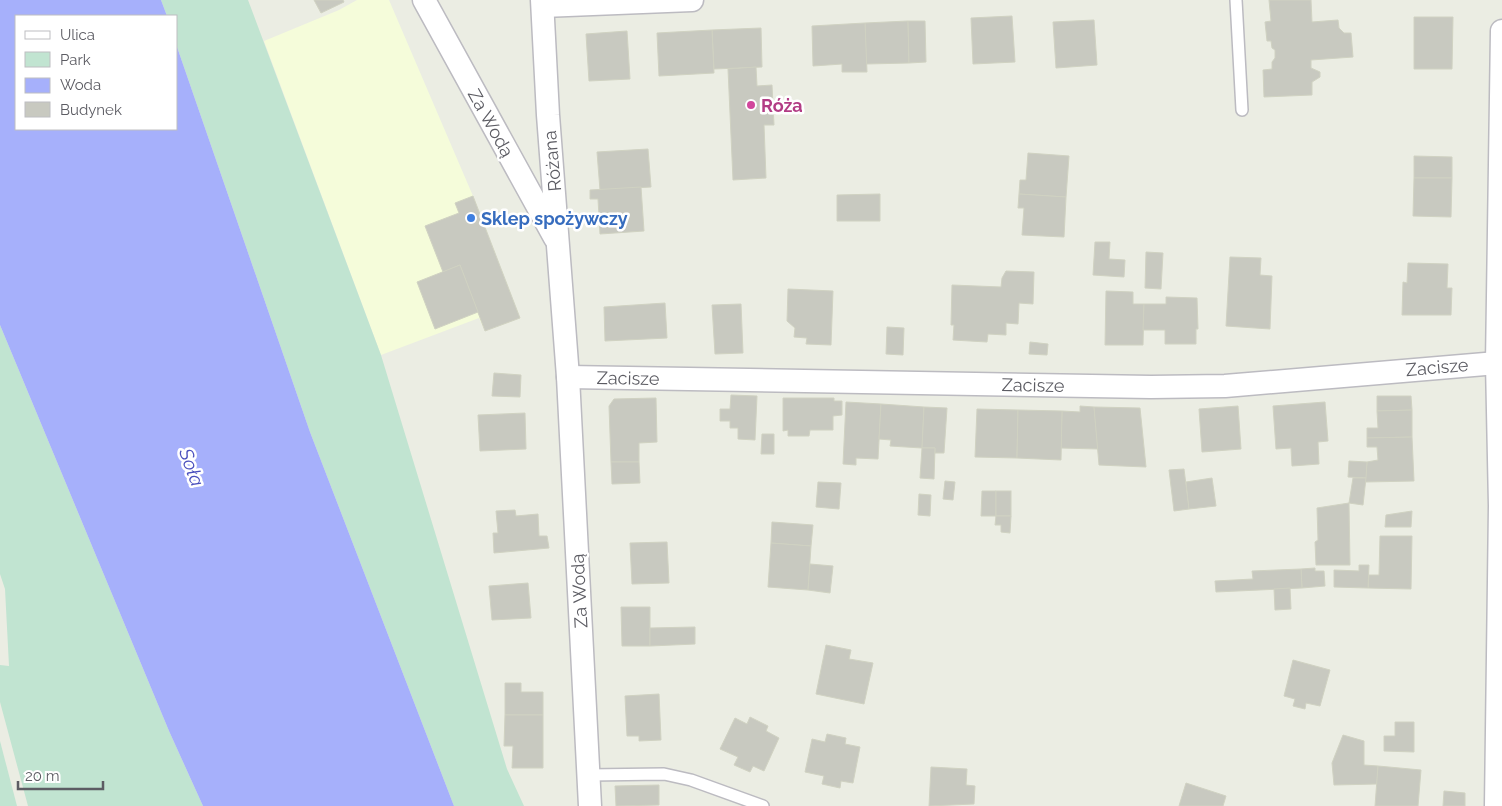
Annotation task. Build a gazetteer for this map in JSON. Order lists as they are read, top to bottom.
{
  "streets": {
    "street": ["Za Wodą", "Różana", "Zacisze"]
  },
  "crossings": [
    ["Za Wodą", "Różana"],
    ["Za Wodą", "Zacisze"],
    ["Różana", "Zacisze"]
  ],
  "water": ["Soła"],
  "places": ["Róża", "Sklep spożywczy"],
  "legend": [
    "Ulica",
    "Park",
    "Woda",
    "Budynek"
  ],
  "scale_bar": "20 m"
}
